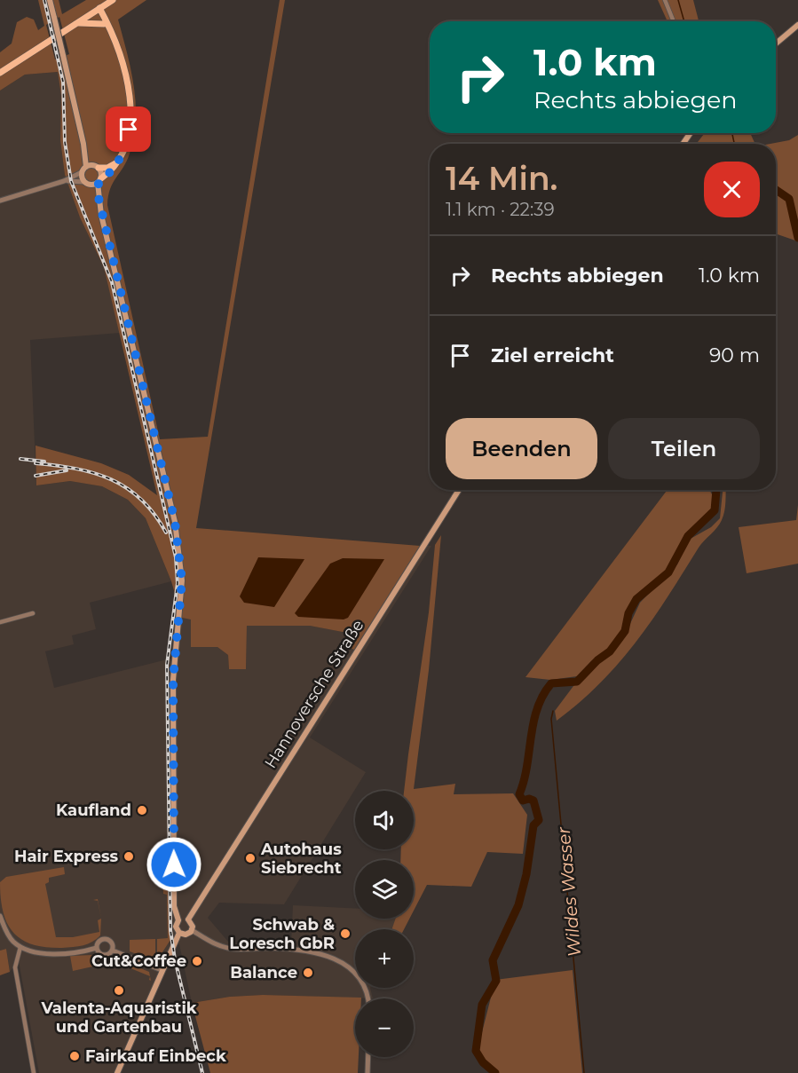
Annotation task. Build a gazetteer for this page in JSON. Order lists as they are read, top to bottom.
{
  "streets": {
    "main road": ["Hannoversche Straße"]
  },
  "water": ["Wildes Wasser"],
  "places": [
    "Kaufland",
    "Hair Express",
    "Autohaus Siebrecht",
    "Schwab & Loresch GbR",
    "Cut&Coffee",
    "Balance",
    "Valenta-Aquaristik und Gartenbau",
    "Fairkauf Einbeck"
  ],
  "page": {
    "turn": ["1.0 km", "Rechts abbiegen"],
    "heading": ["14 Min.", "1.1 km · 22:39"],
    "list": [
      {
        "name": "Rechts abbiegen",
        "value": "1.0 km"
      },
      {
        "name": "Ziel erreicht",
        "value": "90 m"
      }
    ],
    "buttons": ["Beenden", "Teilen"],
    "map_buttons": ["+", "−"]
  }
}
